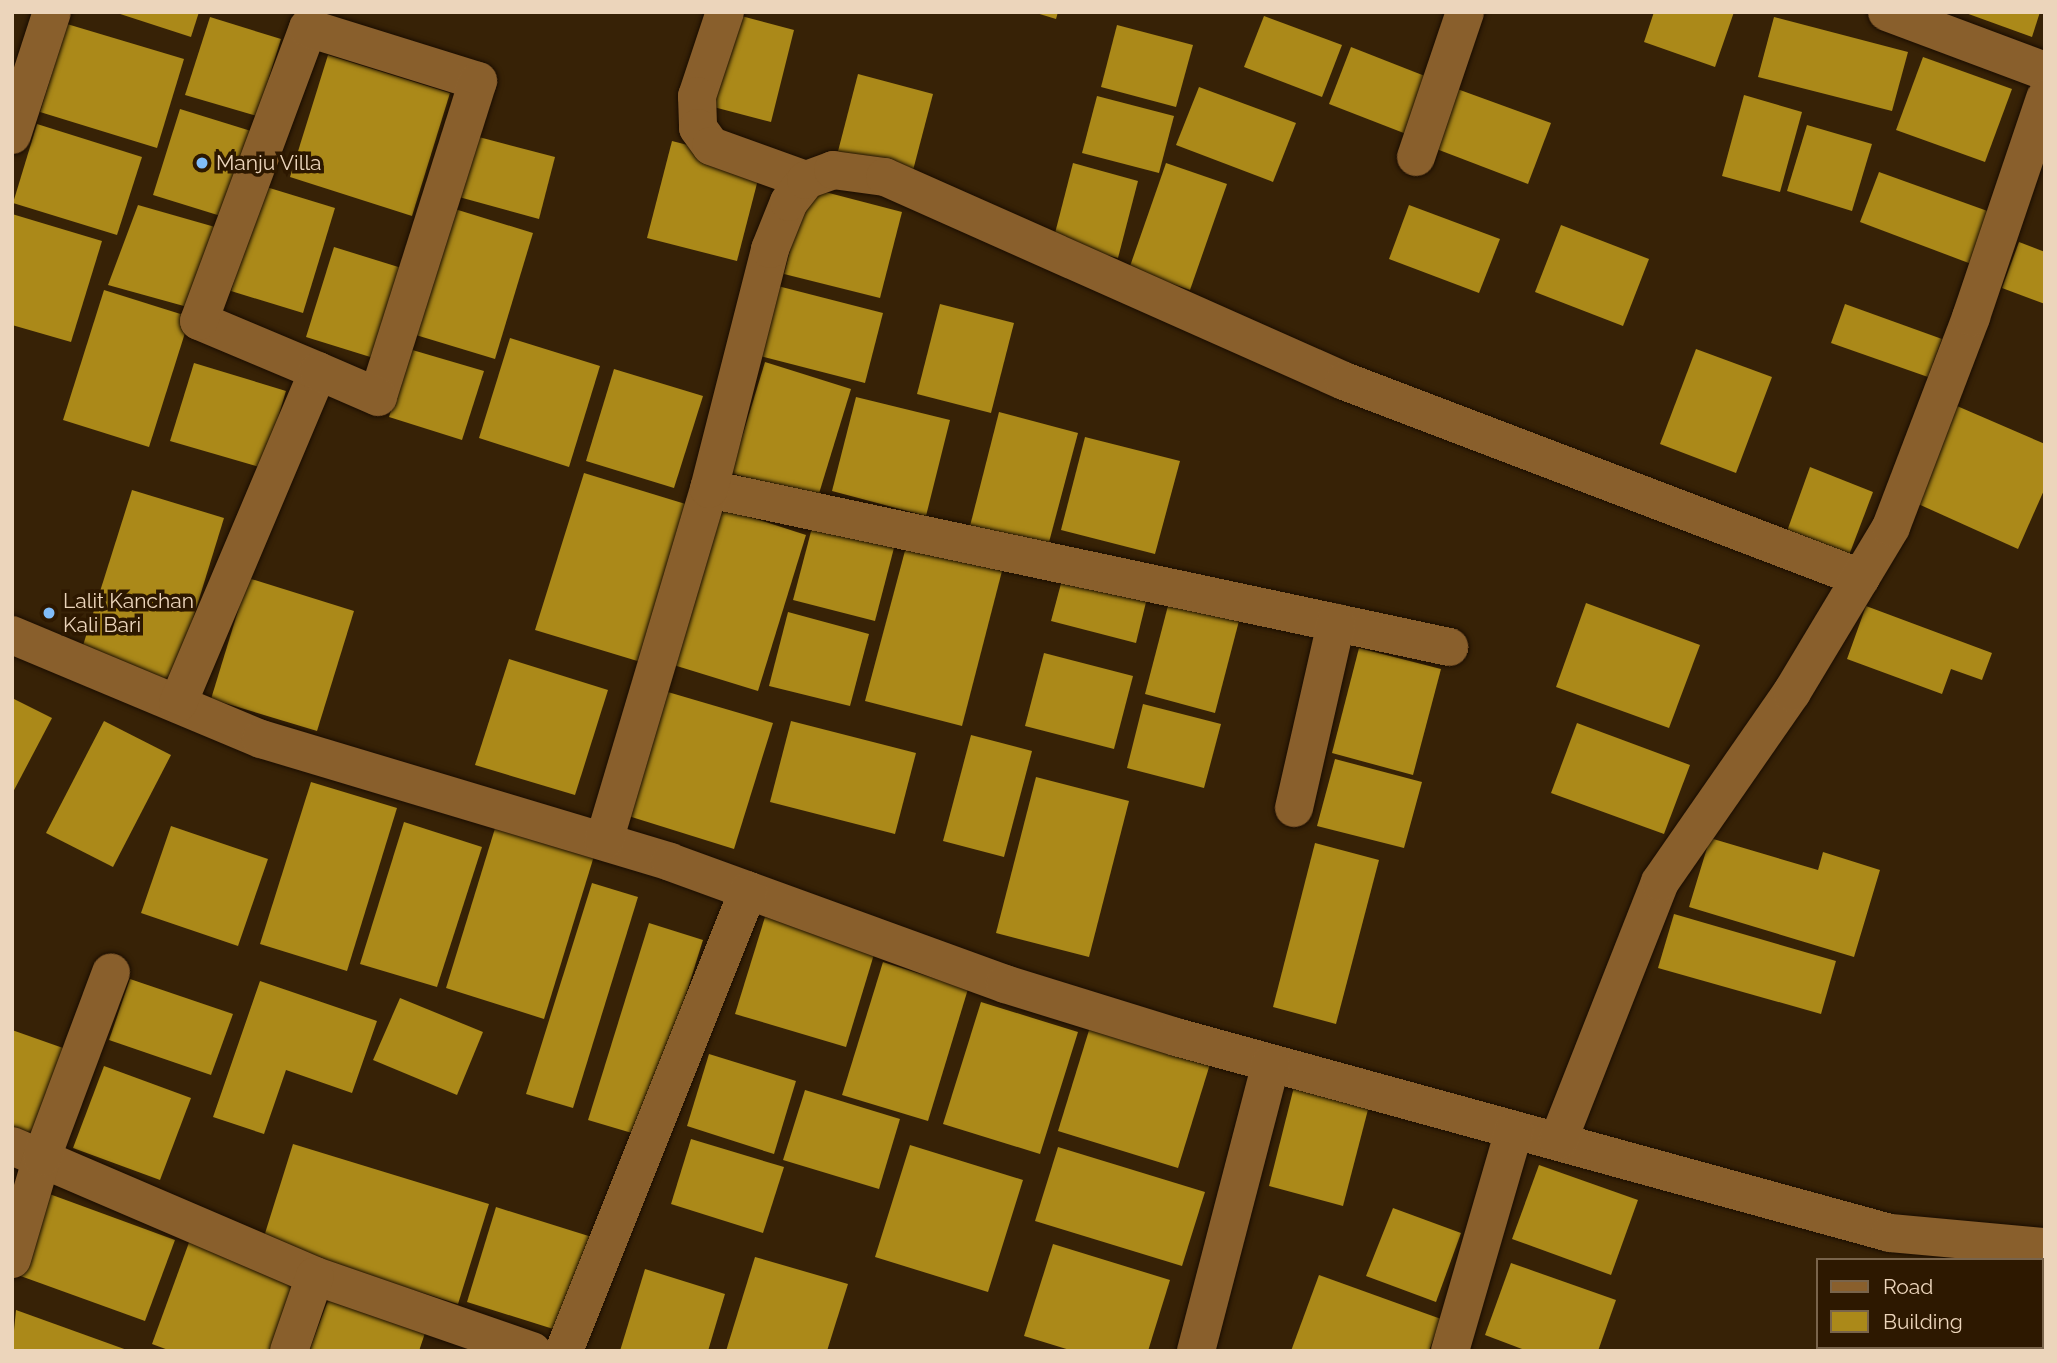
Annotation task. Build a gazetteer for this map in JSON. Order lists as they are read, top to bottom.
{
  "places": ["Manju Villa", "Lalit Kanchan Kali Bari"],
  "legend": ["Road", "Building"]
}
